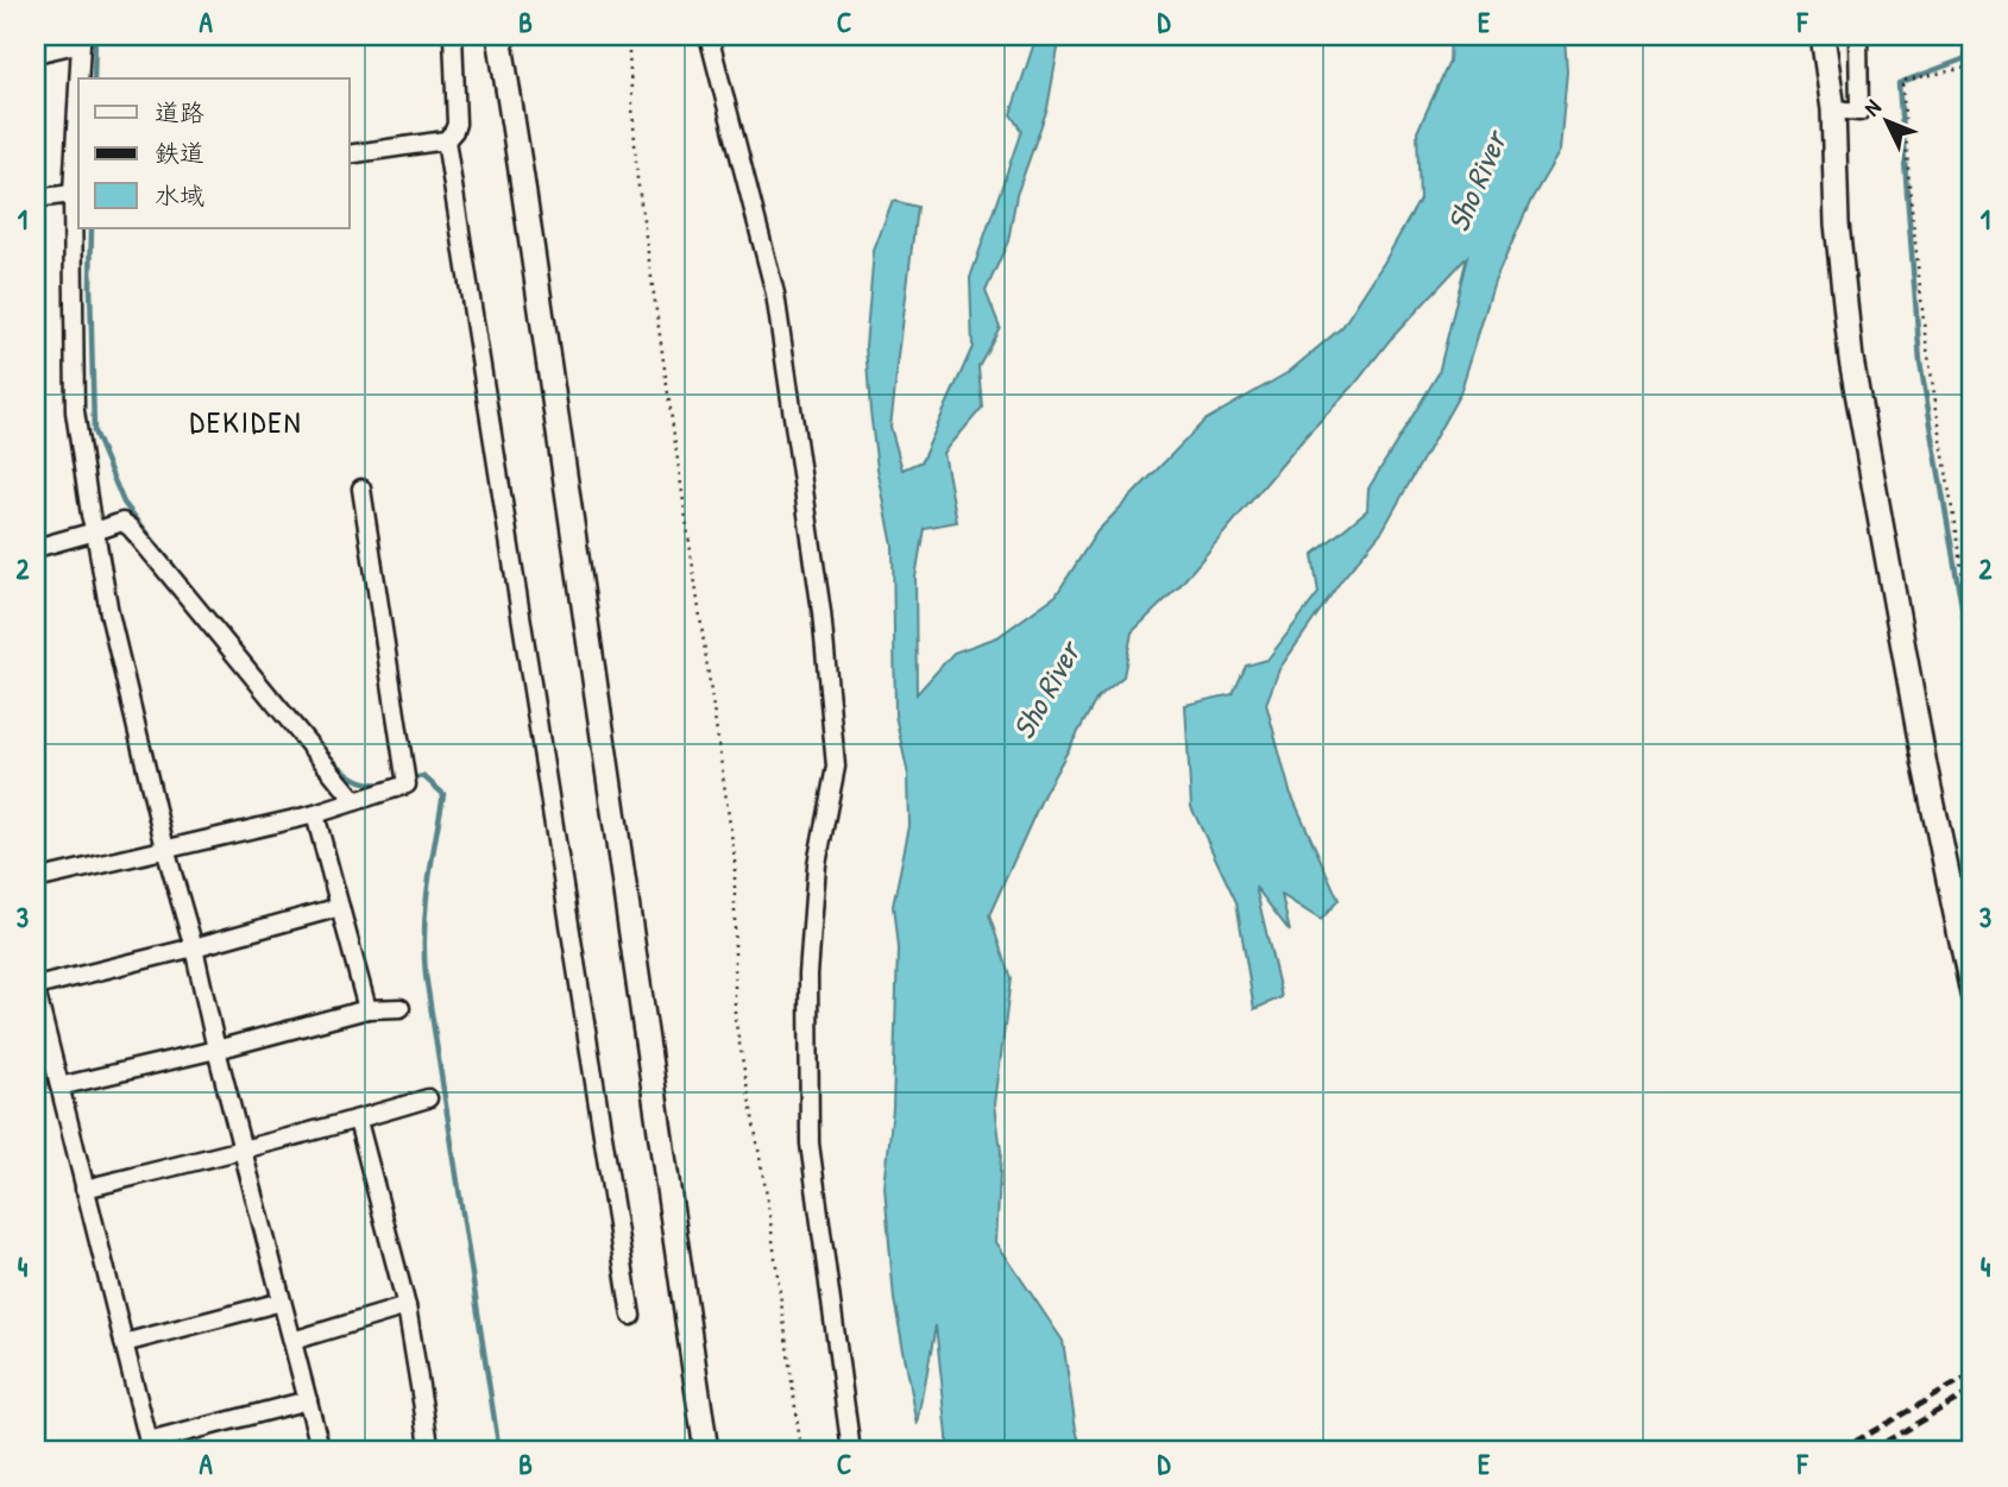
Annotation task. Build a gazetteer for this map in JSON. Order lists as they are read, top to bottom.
{
  "districts": ["DEKIDEN"],
  "water": ["Sho River"],
  "legend": ["道路", "鉄道", "水域"],
  "north": "top left",
  "grid": {
    "columns": [
      "A",
      "B",
      "C",
      "D",
      "E",
      "F"
    ],
    "rows": [
      "1",
      "2",
      "3",
      "4"
    ]
  }
}
